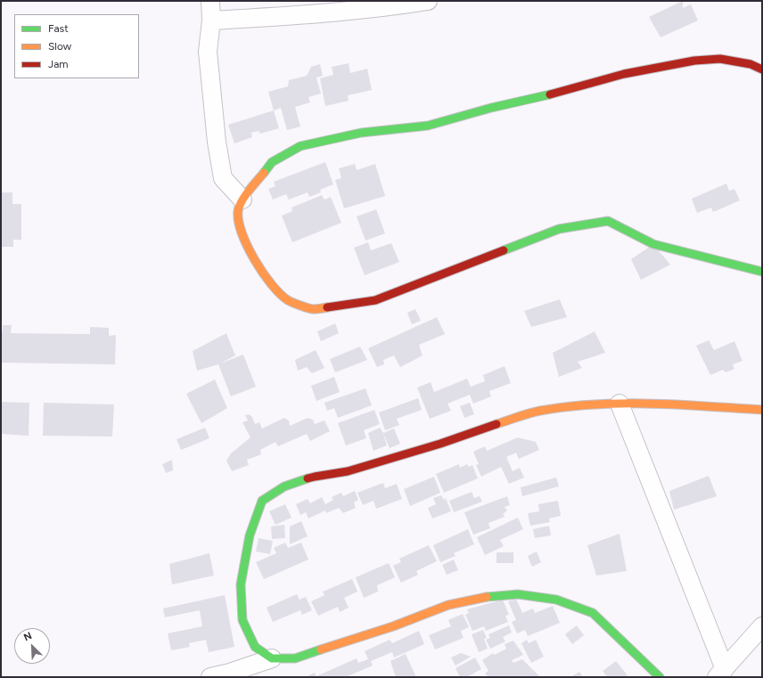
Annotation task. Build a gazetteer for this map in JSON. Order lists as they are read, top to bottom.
{
  "legend": ["Fast", "Slow", "Jam"],
  "north": "top left"
}
